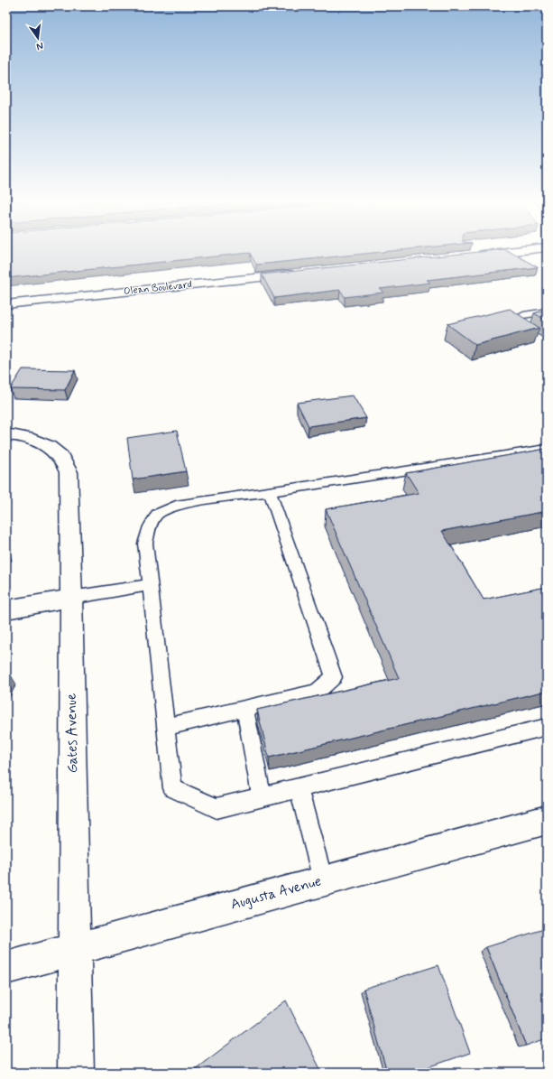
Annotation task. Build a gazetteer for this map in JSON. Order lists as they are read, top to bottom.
{
  "streets": {
    "street": ["Olean Boulevard", "Gates Avenue", "Augusta Avenue"]
  },
  "crossings": [
    ["Gates Avenue", "Augusta Avenue"]
  ],
  "north": "bottom"
}
